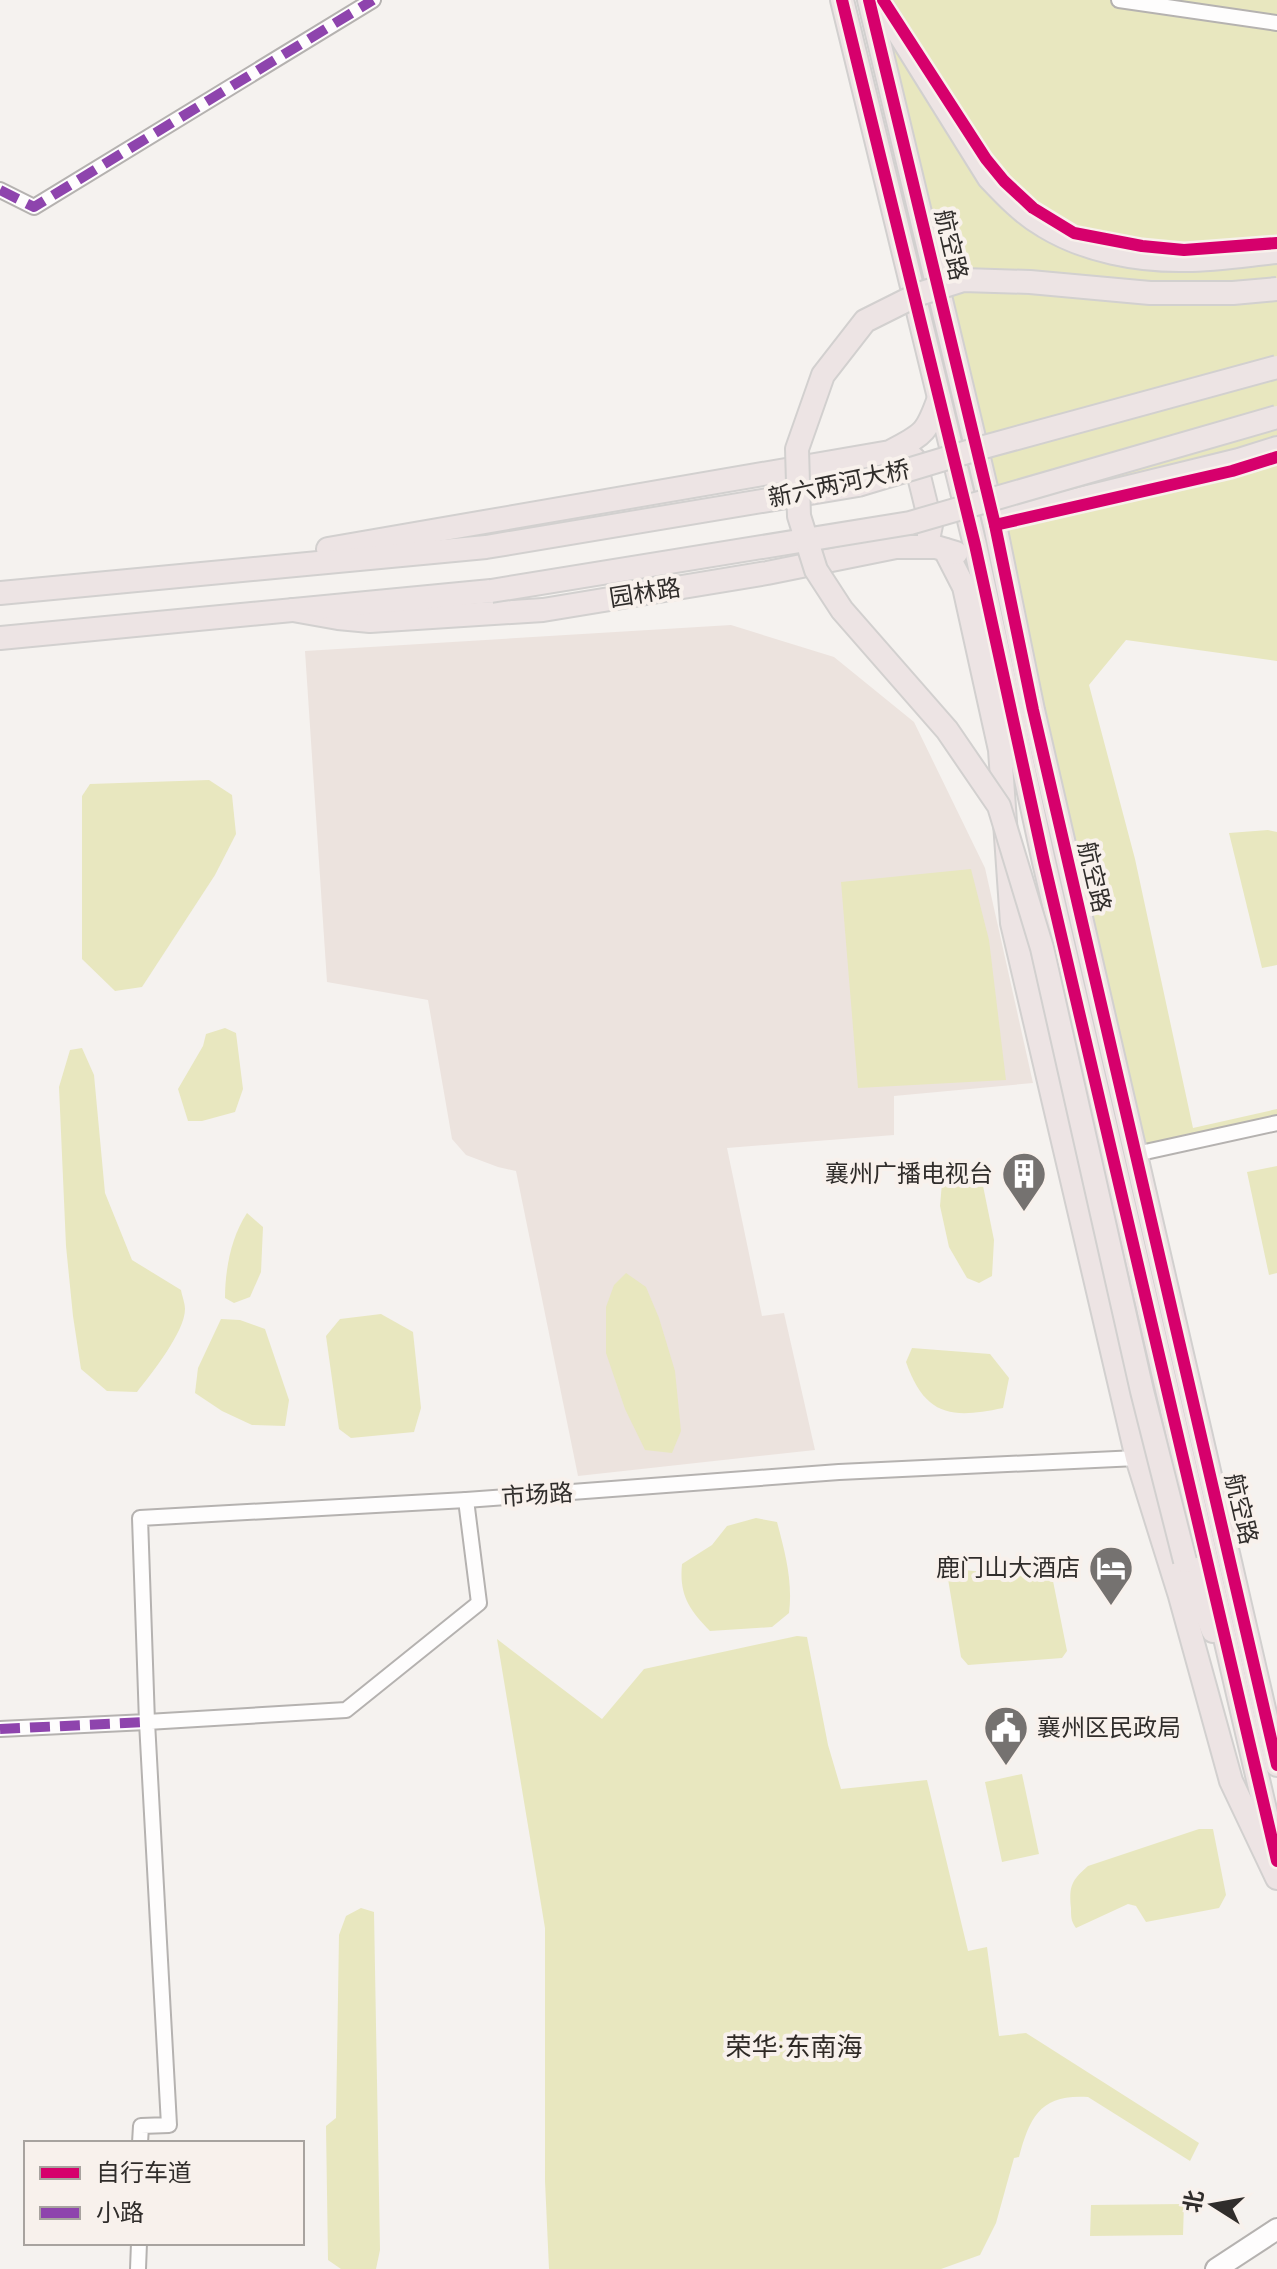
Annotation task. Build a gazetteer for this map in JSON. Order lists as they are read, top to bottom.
{
  "streets": {
    "main road": ["航空路", "新六两河大桥", "园林路"],
    "street": ["市场路"]
  },
  "crossings": [
    ["航空路", "园林路"],
    ["新六两河大桥", "园林路"]
  ],
  "districts": ["荣华·东南海"],
  "places": {
    "building": ["襄州广播电视台"],
    "hotel": ["鹿门山大酒店"],
    "public building": ["襄州区民政局"]
  },
  "legend": ["自行车道", "小路"],
  "north": "left"
}
